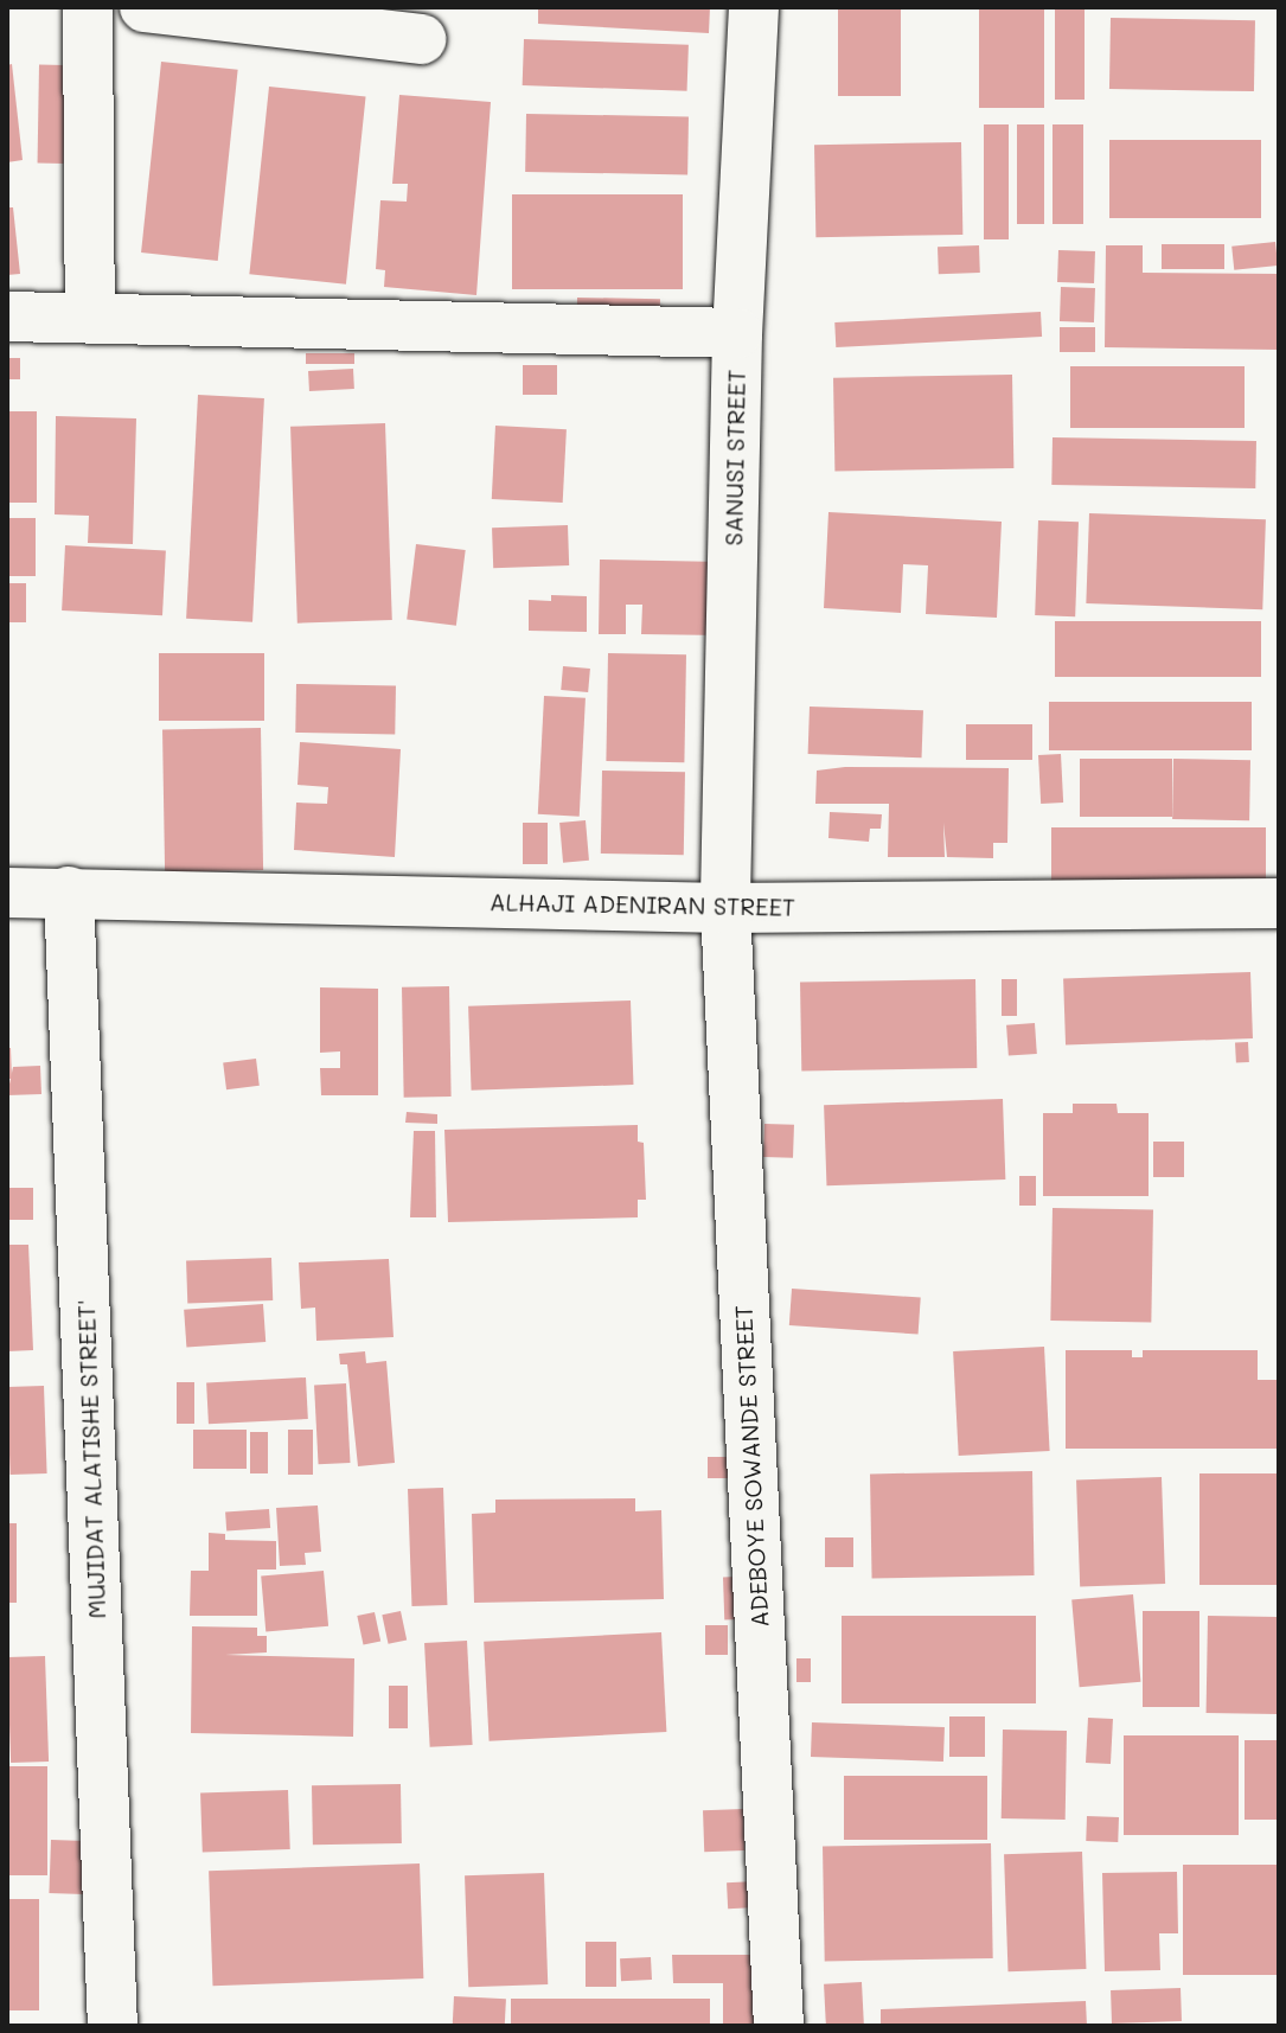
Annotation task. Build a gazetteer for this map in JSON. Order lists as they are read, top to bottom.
{
  "streets": {
    "street": [
      "SANUSI STREET",
      "ALHAJI ADENIRAN STREET",
      "MUJIDAT ALATISHE STREET'",
      "ADEBOYE SOWANDE STREET"
    ]
  },
  "crossings": [
    ["SANUSI STREET", "ALHAJI ADENIRAN STREET"],
    ["SANUSI STREET", "ADEBOYE SOWANDE STREET"],
    ["ALHAJI ADENIRAN STREET", "MUJIDAT ALATISHE STREET'"],
    ["ALHAJI ADENIRAN STREET", "ADEBOYE SOWANDE STREET"]
  ]
}
